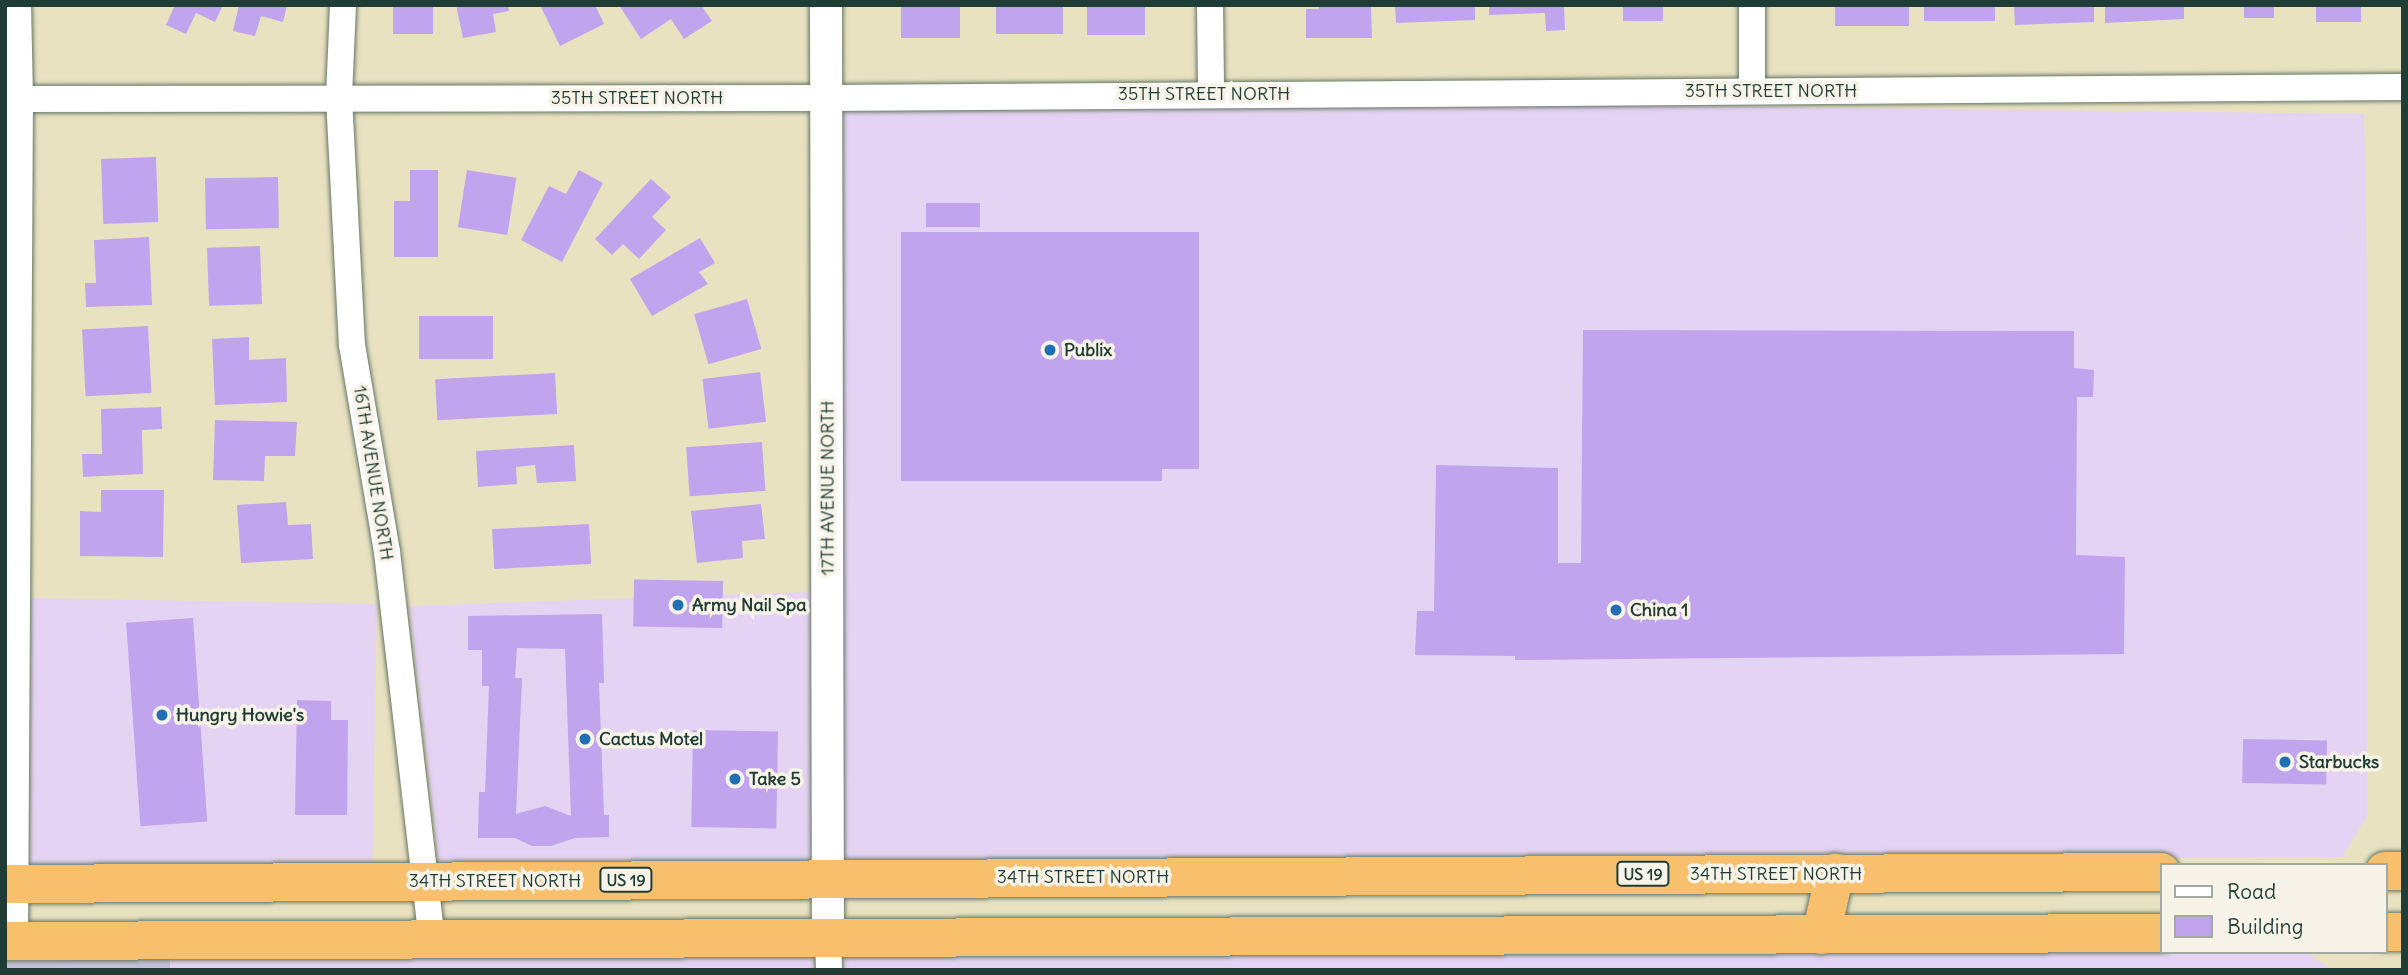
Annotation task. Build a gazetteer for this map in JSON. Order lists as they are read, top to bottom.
{
  "streets": {
    "highway": ["US 19", "34TH STREET NORTH"],
    "street": ["35TH STREET NORTH", "16TH AVENUE NORTH", "17TH AVENUE NORTH"]
  },
  "crossings": [
    ["35TH STREET NORTH", "16TH AVENUE NORTH"],
    ["35TH STREET NORTH", "17TH AVENUE NORTH"],
    ["16TH AVENUE NORTH", "34TH STREET NORTH"],
    ["17TH AVENUE NORTH", "34TH STREET NORTH"]
  ],
  "places": [
    "Publix",
    "Army Nail Spa",
    "China 1",
    "Hungry Howie's",
    "Cactus Motel",
    "Starbucks",
    "Take 5"
  ],
  "legend": ["Road", "Building"]
}
